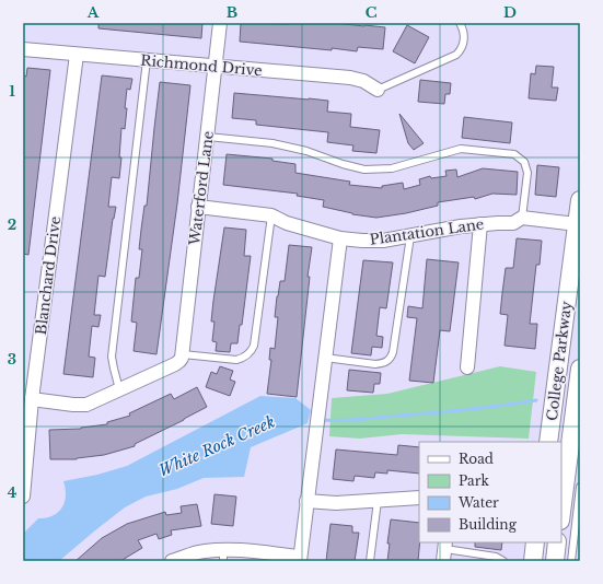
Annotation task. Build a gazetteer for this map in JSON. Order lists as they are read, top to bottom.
{
  "streets": {
    "main road": ["College Parkway"],
    "street": [
      "Richmond Drive",
      "Waterford Lane",
      "Plantation Lane",
      "Blanchard Drive"
    ]
  },
  "crossings": [
    ["Richmond Drive", "Waterford Lane"],
    ["Richmond Drive", "Blanchard Drive"],
    ["Waterford Lane", "Plantation Lane"],
    ["Plantation Lane", "College Parkway"]
  ],
  "water": ["White Rock Creek"],
  "legend": [
    "Road",
    "Park",
    "Water",
    "Building"
  ],
  "grid": {
    "columns": [
      "A",
      "B",
      "C",
      "D"
    ],
    "rows": [
      "1",
      "2",
      "3",
      "4"
    ]
  }
}
